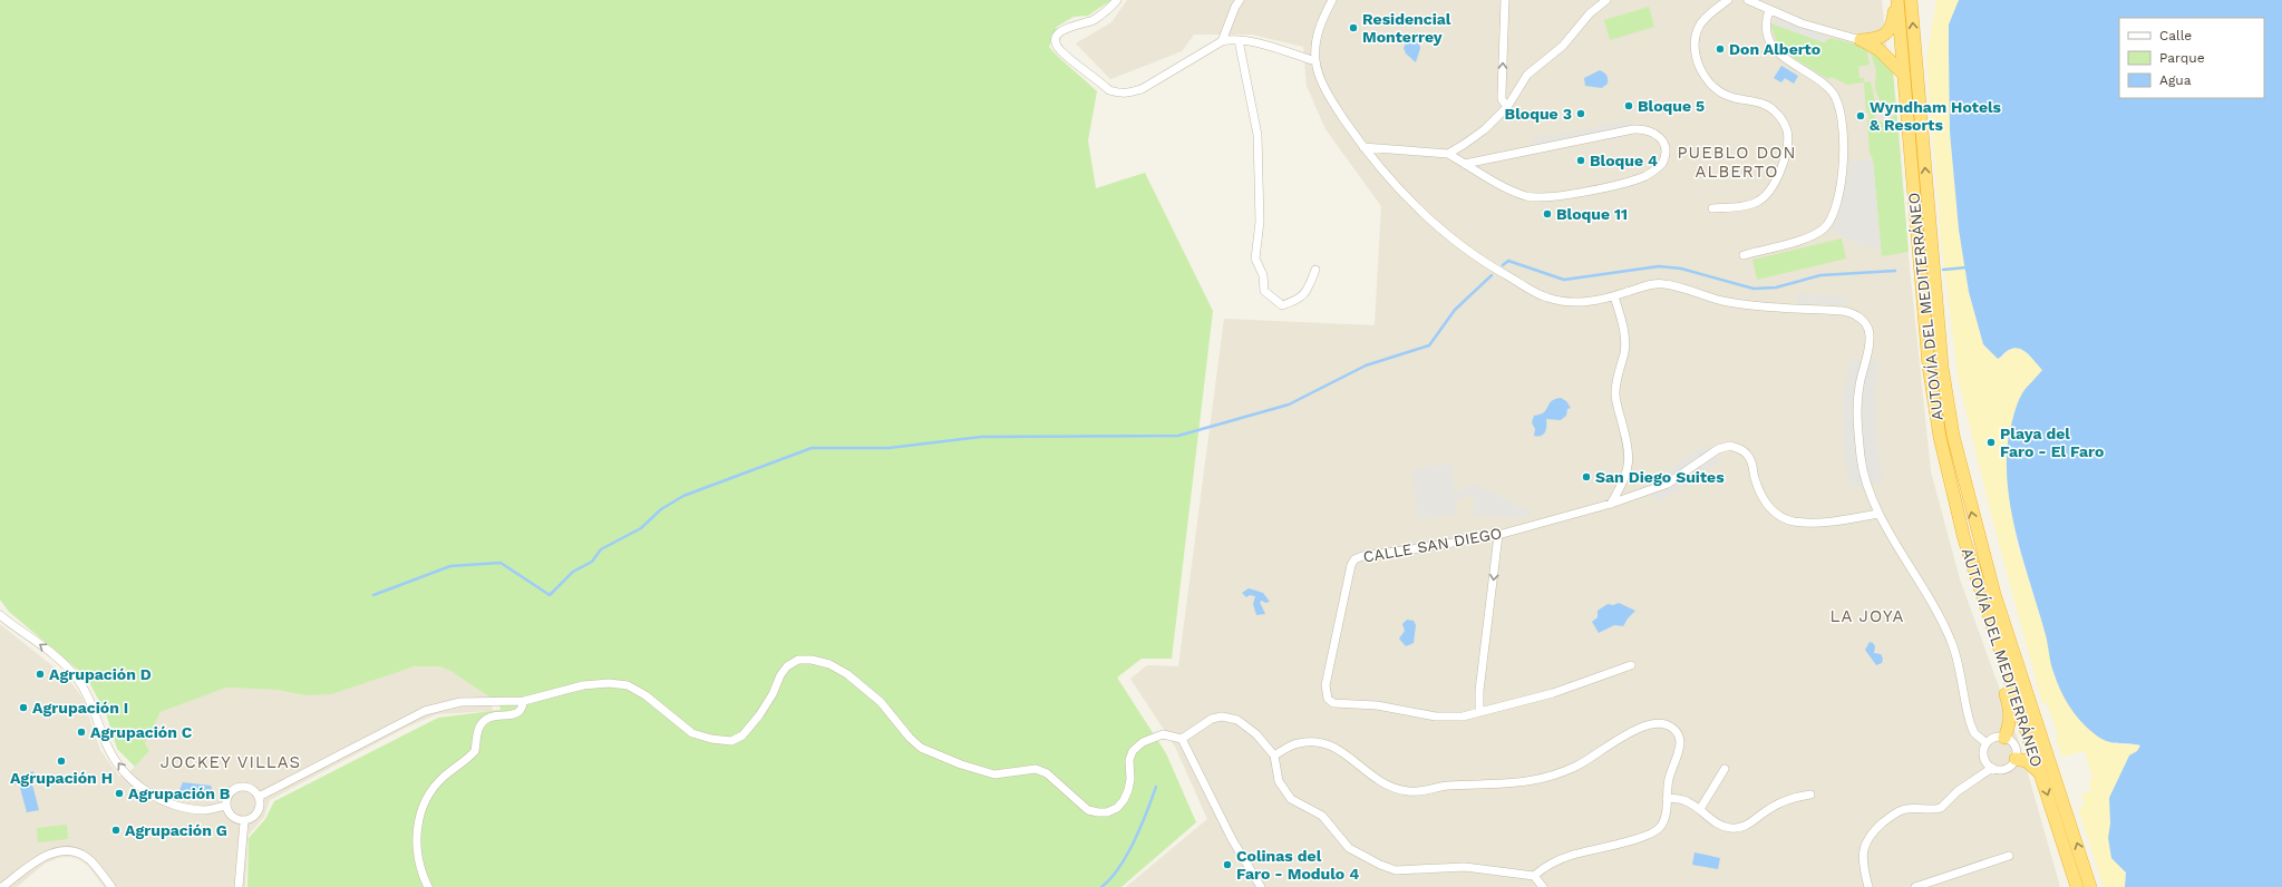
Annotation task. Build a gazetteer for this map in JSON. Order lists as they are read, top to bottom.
{
  "streets": {
    "highway": ["AUTOVÍA DEL MEDITERRÁNEO"],
    "street": ["CALLE SAN DIEGO"]
  },
  "districts": ["PUEBLO DON ALBERTO", "LA JOYA", "JOCKEY VILLAS"],
  "places": [
    "Residencial Monterrey",
    "Don Alberto",
    "Bloque 5",
    "Bloque 3",
    "Wyndham Hotels & Resorts",
    "Bloque 4",
    "Bloque 11",
    "Playa del Faro - El Faro",
    "San Diego Suites",
    "Agrupación D",
    "Agrupación I",
    "Agrupación C",
    "Agrupación H",
    "Agrupación B",
    "Agrupación G",
    "Colinas del Faro - Modulo 4"
  ],
  "legend": ["Calle", "Parque", "Agua"]
}
